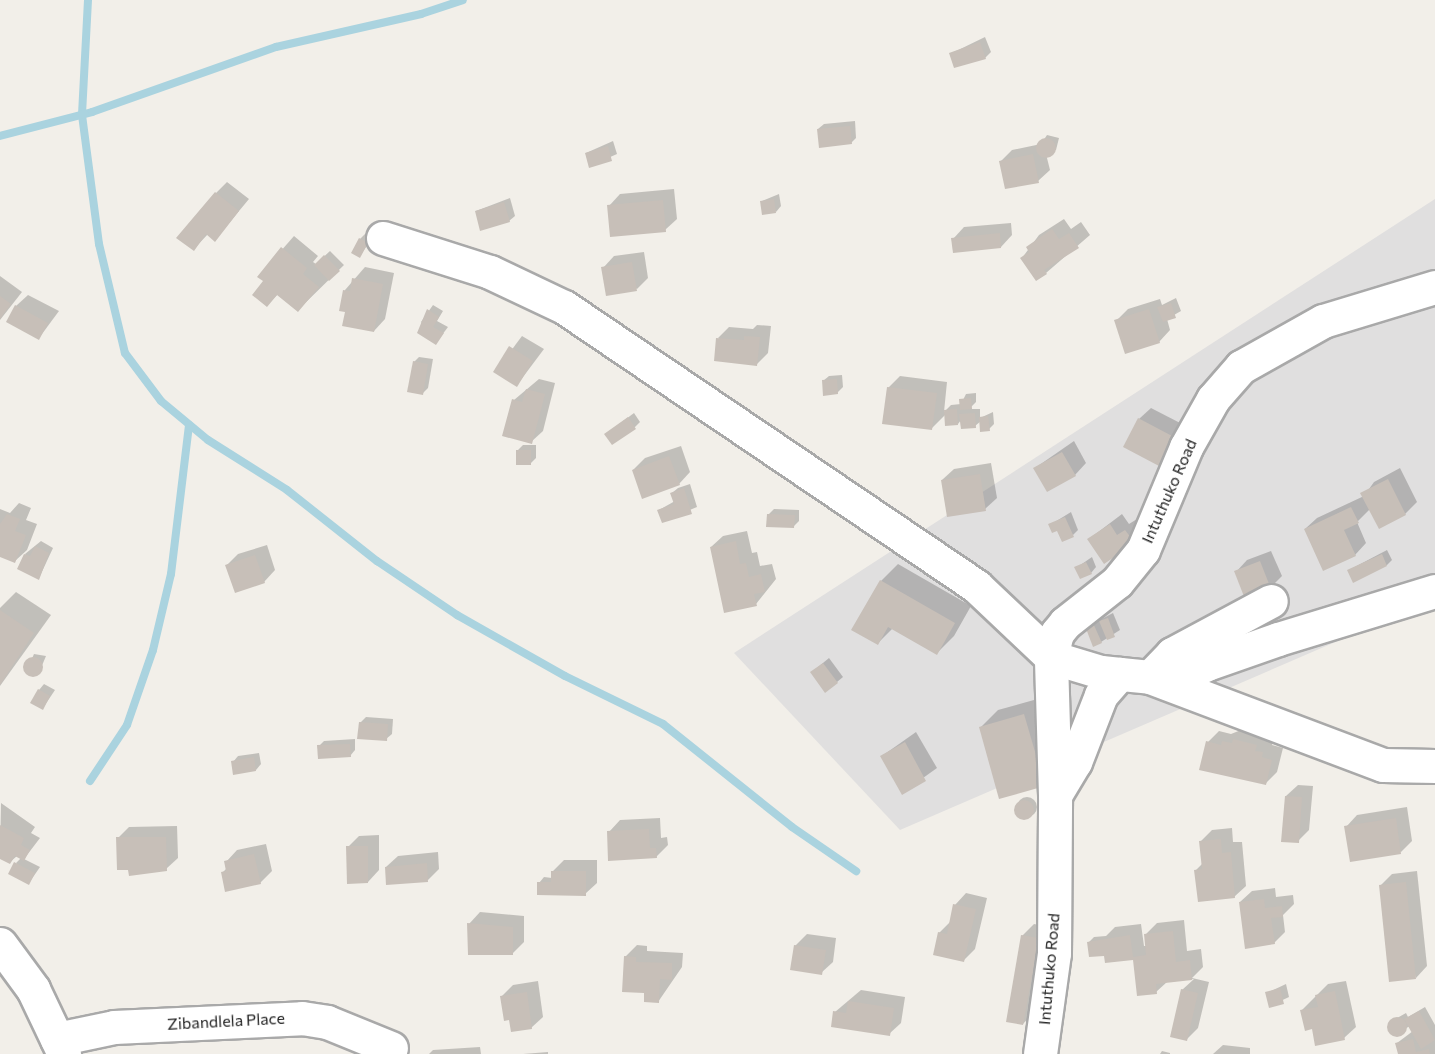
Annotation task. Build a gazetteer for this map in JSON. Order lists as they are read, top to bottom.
{
  "streets": {
    "street": ["Intuthuko Road", "Zibandlela Place"]
  }
}
